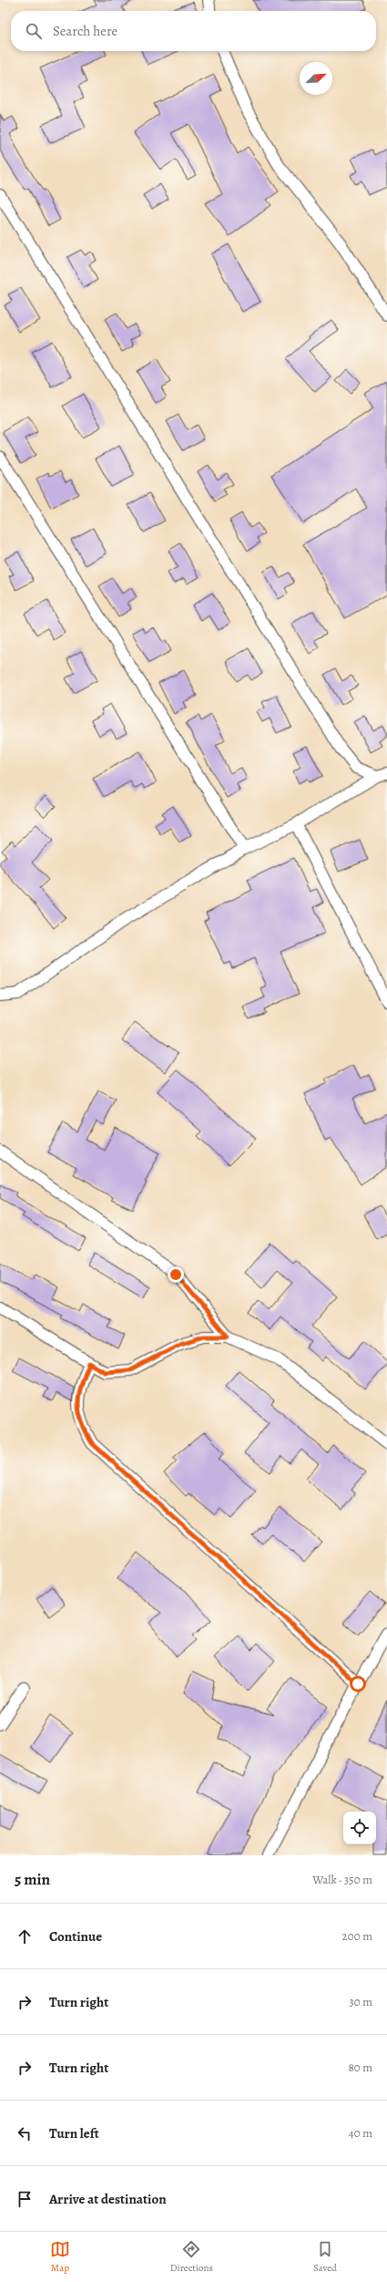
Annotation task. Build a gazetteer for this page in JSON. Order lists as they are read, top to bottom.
{
  "north": "top right",
  "page": {
    "search": "Search here",
    "heading": ["5 min", "Walk · 350 m"],
    "list": [
      ["Continue", "200 m"],
      ["Turn right", "30 m"],
      ["Turn right", "80 m"],
      ["Turn left", "40 m"],
      "Arrive at destination"
    ],
    "nav": ["Map", "Directions", "Saved"]
  }
}
